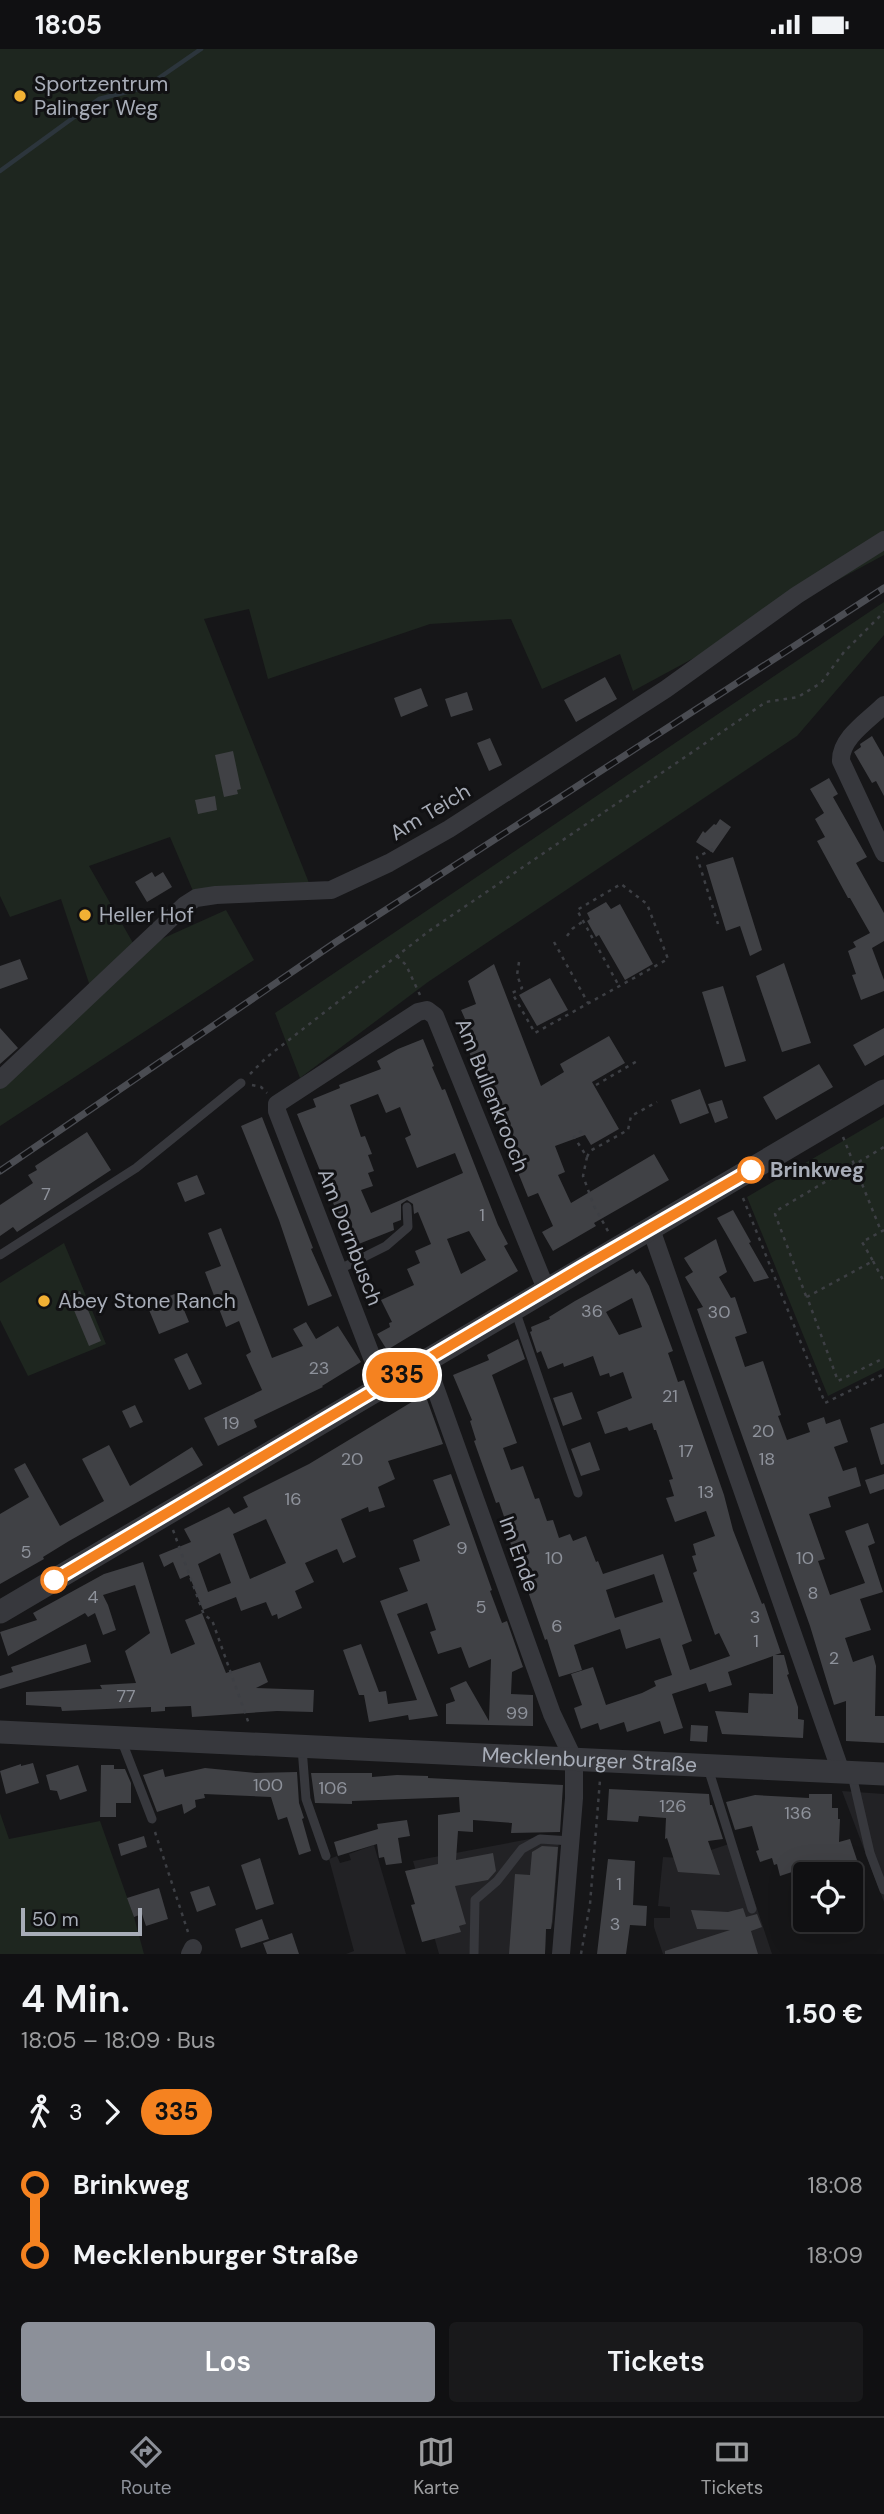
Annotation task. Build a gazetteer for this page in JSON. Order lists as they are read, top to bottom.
{
  "streets": {
    "street": [
      "Am Teich",
      "Am Bullenkrooch",
      "Am Dornbusch",
      "Im Ende",
      "Mecklenburger Straße"
    ]
  },
  "crossings": [
    ["Am Bullenkrooch", "Am Dornbusch"],
    ["Im Ende", "Mecklenburger Straße"]
  ],
  "places": [
    "Sportzentrum Palinger Weg",
    "Heller Hof",
    "Brinkweg",
    "Abey Stone Ranch"
  ],
  "lines": ["bus line 335"],
  "house_numbers": [
    "7",
    "1",
    "36",
    "30",
    "23",
    "21",
    "19",
    "20",
    "17",
    "20",
    "18",
    "13",
    "16",
    "9",
    "5",
    "10",
    "10",
    "8",
    "4",
    "5",
    "3",
    "6",
    "1",
    "2",
    "77",
    "99",
    "100",
    "106",
    "126",
    "136",
    "1",
    "3"
  ],
  "scale_bar": "50 m",
  "page": {
    "status": "18:05",
    "on_map": "335",
    "scale": "50 m",
    "heading": ["4 Min.", "18:05 – 18:09 · Bus", "1.50 €"],
    "legs": ["3", "335"],
    "list": [
      {
        "name": "Brinkweg",
        "value": "18:08"
      },
      {
        "name": "Mecklenburger Straße",
        "value": "18:09"
      }
    ],
    "buttons": ["Los", "Tickets"],
    "tabs": ["Route", "Karte", "Tickets"]
  }
}
